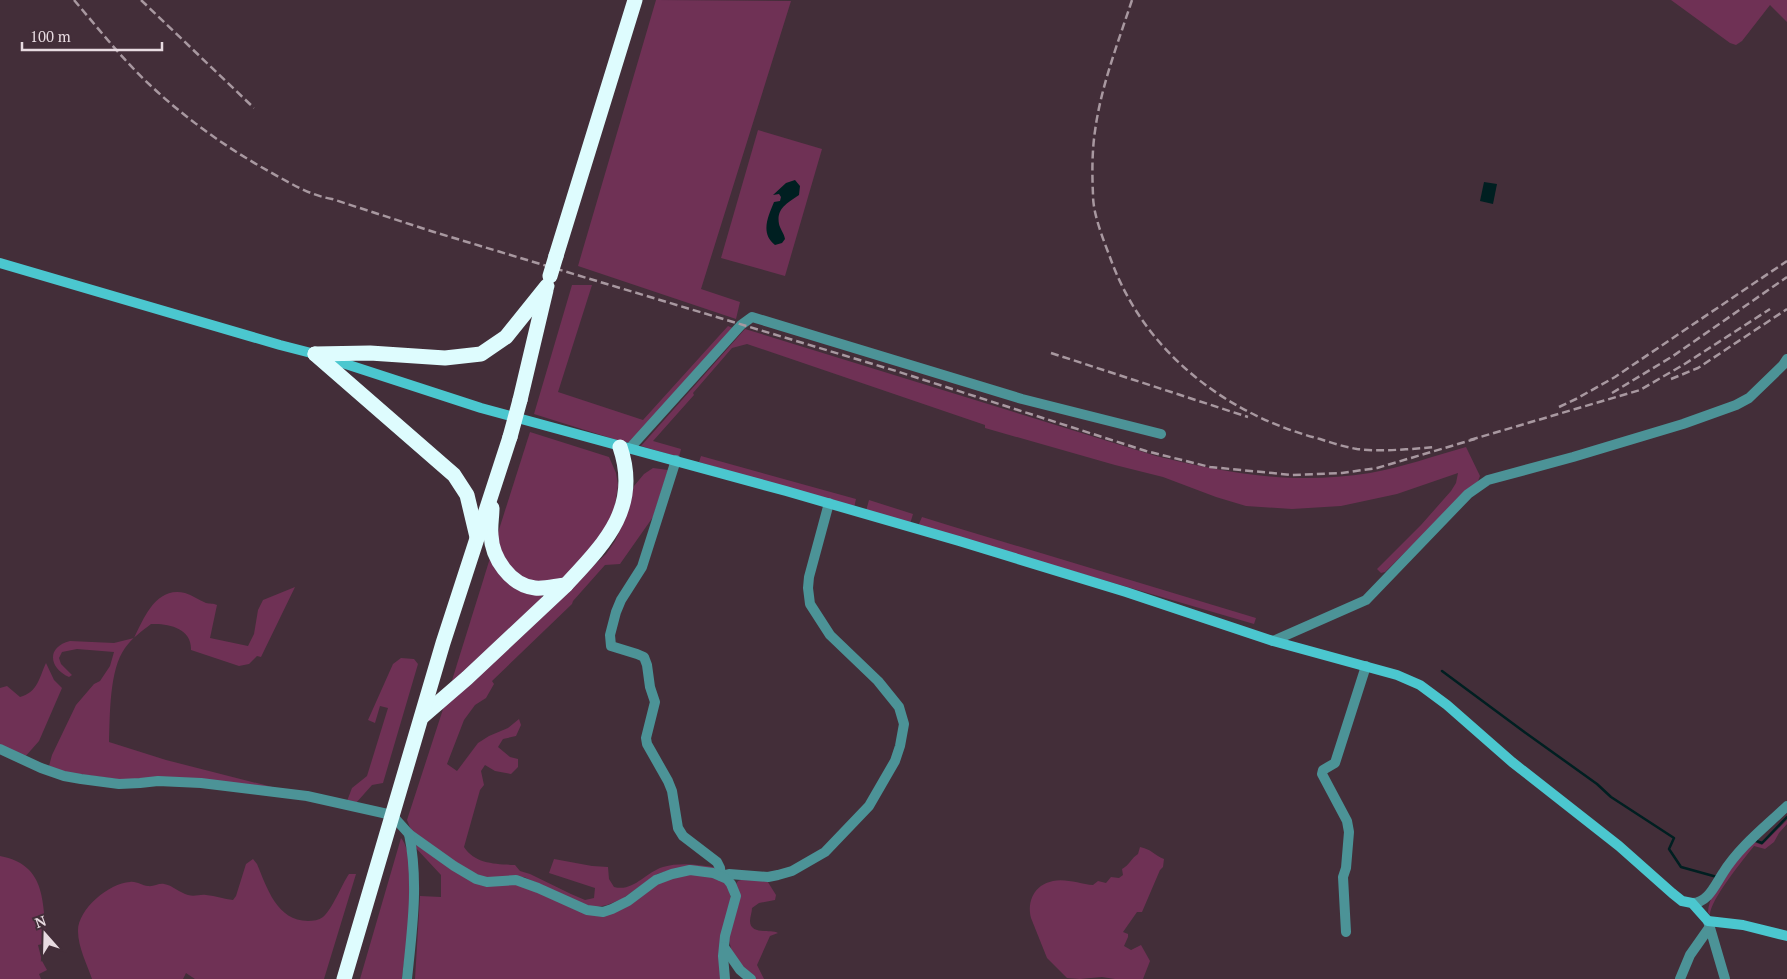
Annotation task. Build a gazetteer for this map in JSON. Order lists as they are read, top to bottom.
{
  "scale_bar": "100 m",
  "north": "top"
}
